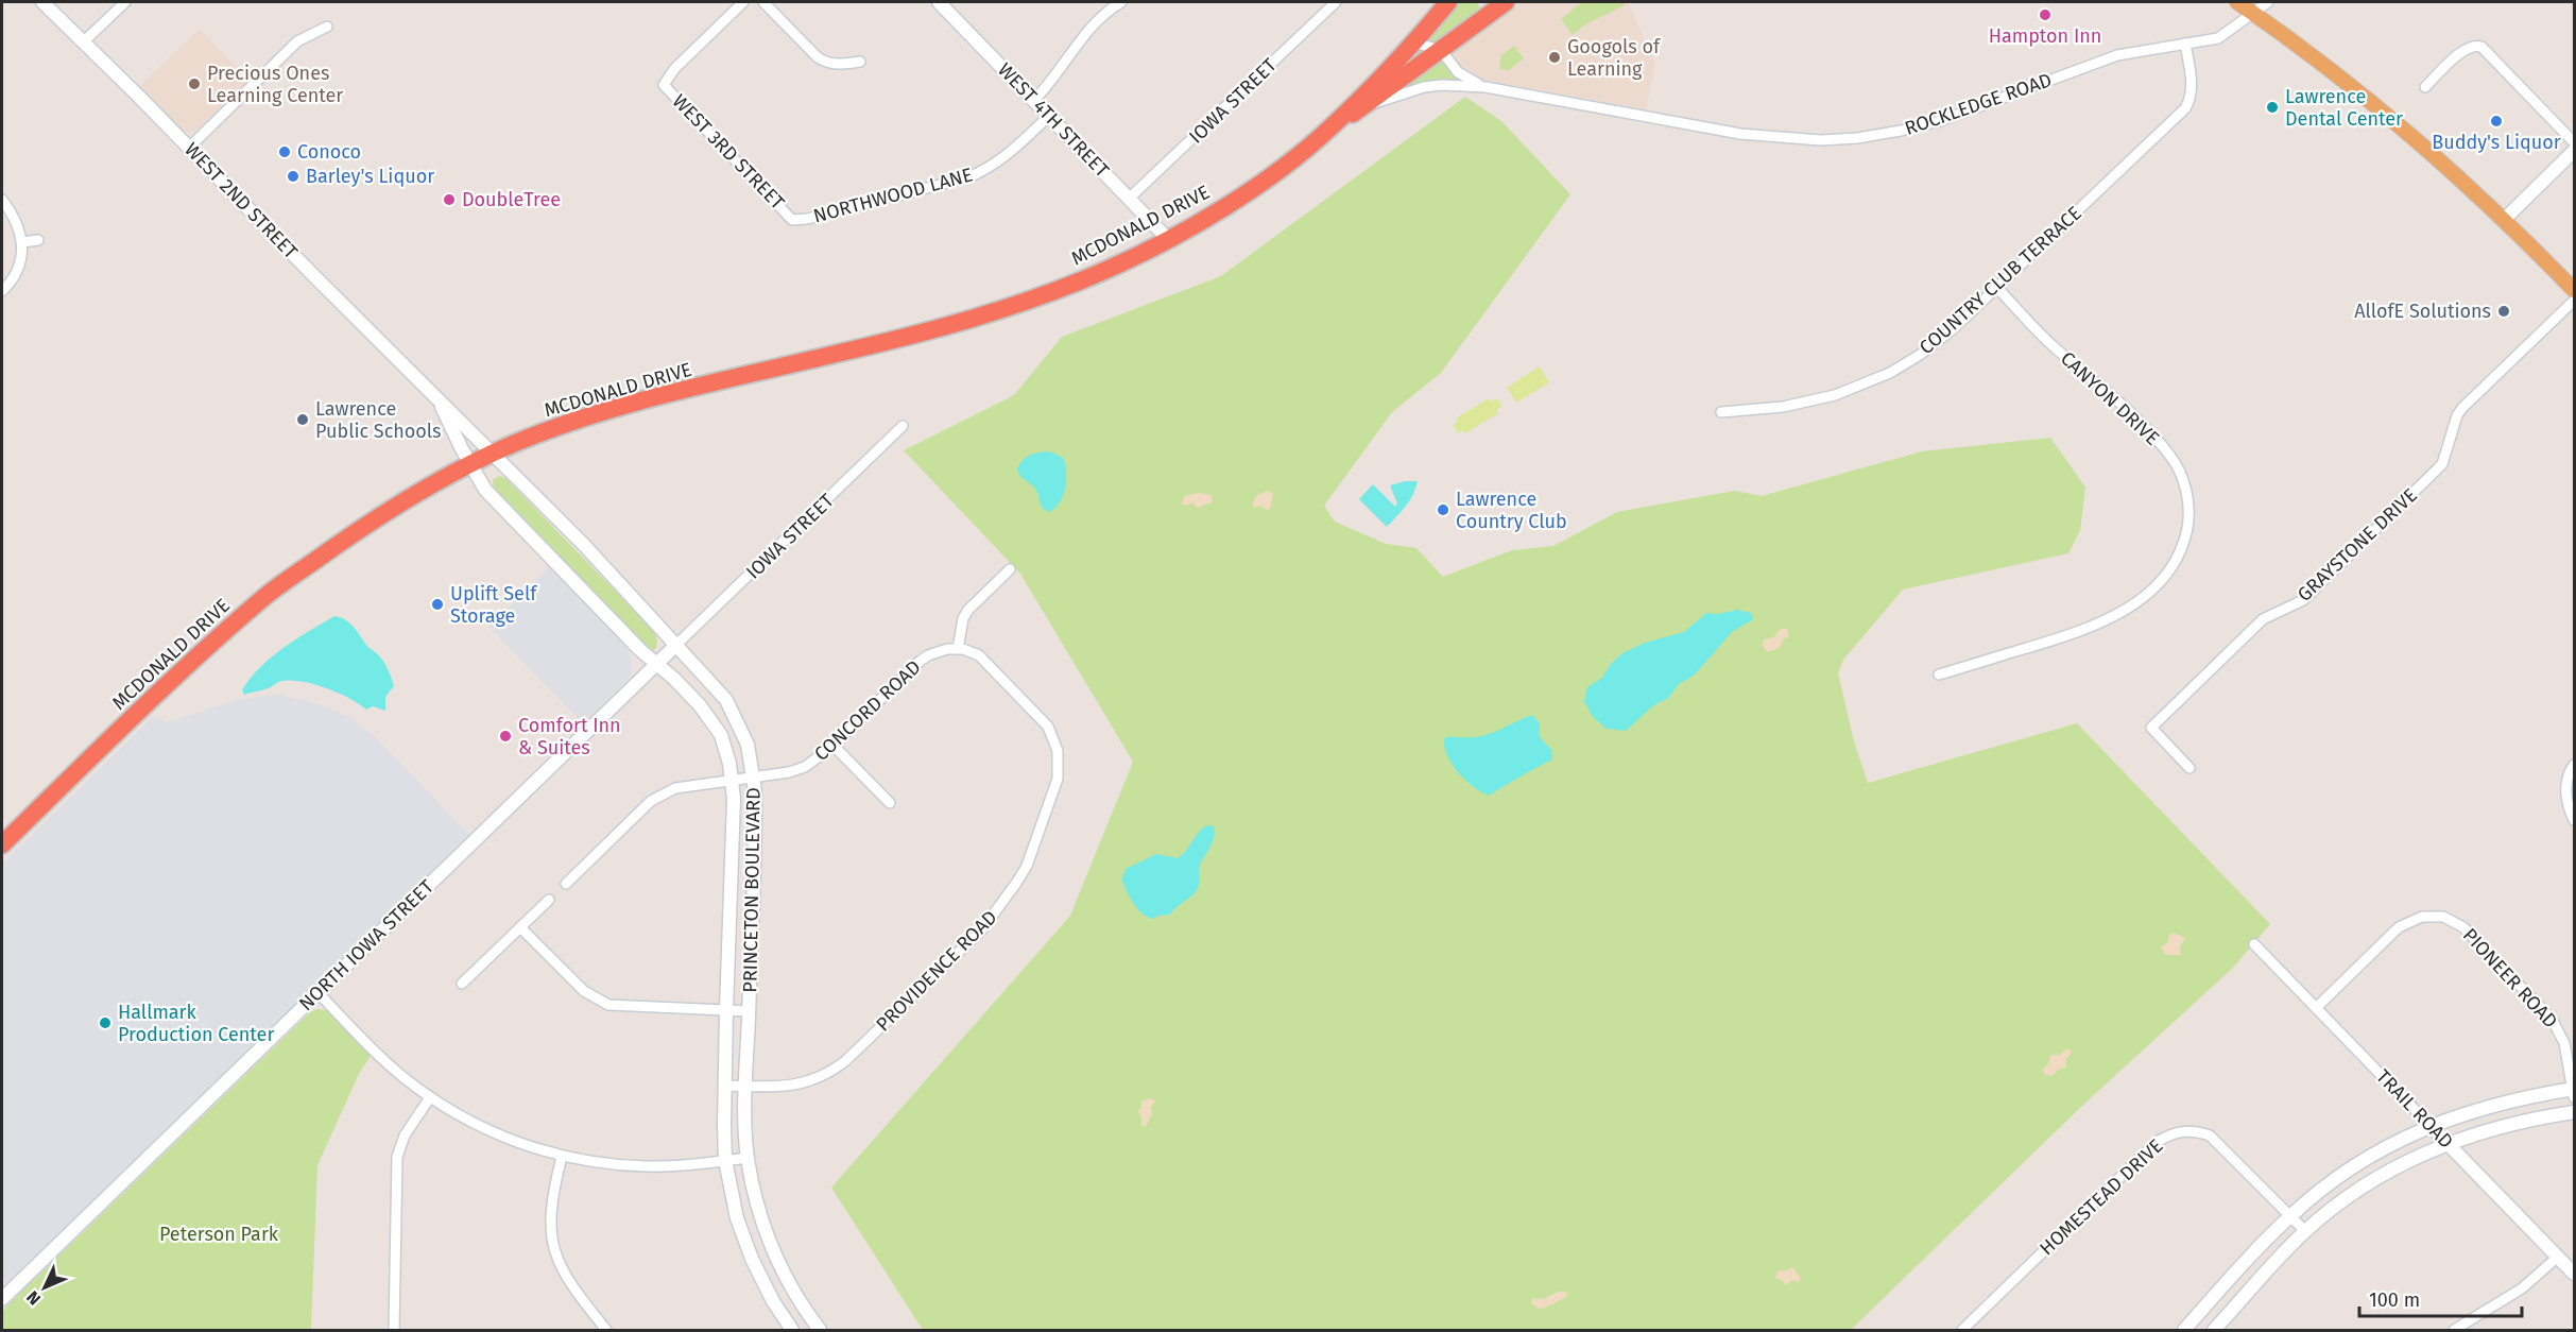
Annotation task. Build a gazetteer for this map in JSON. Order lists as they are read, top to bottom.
{
  "streets": {
    "highway": ["MCDONALD DRIVE"],
    "street": [
      "IOWA STREET",
      "ROCKLEDGE ROAD",
      "WEST 4TH STREET",
      "WEST 3RD STREET",
      "NORTHWOOD LANE",
      "WEST 2ND STREET",
      "COUNTRY CLUB TERRACE",
      "CANYON DRIVE",
      "GRAYSTONE DRIVE",
      "CONCORD ROAD",
      "PRINCETON BOULEVARD",
      "NORTH IOWA STREET",
      "PROVIDENCE ROAD",
      "PIONEER ROAD",
      "TRAIL ROAD",
      "HOMESTEAD DRIVE"
    ]
  },
  "crossings": [
    ["IOWA STREET", "WEST 4TH STREET"],
    ["IOWA STREET", "PRINCETON BOULEVARD"],
    ["IOWA STREET", "NORTH IOWA STREET"],
    ["ROCKLEDGE ROAD", "COUNTRY CLUB TERRACE"],
    ["WEST 4TH STREET", "NORTHWOOD LANE"],
    ["WEST 4TH STREET", "MCDONALD DRIVE"],
    ["WEST 3RD STREET", "NORTHWOOD LANE"],
    ["WEST 2ND STREET", "MCDONALD DRIVE"],
    ["WEST 2ND STREET", "PRINCETON BOULEVARD"],
    ["MCDONALD DRIVE", "PRINCETON BOULEVARD"],
    ["COUNTRY CLUB TERRACE", "CANYON DRIVE"],
    ["CONCORD ROAD", "PRINCETON BOULEVARD"],
    ["CONCORD ROAD", "PROVIDENCE ROAD"],
    ["PRINCETON BOULEVARD", "NORTH IOWA STREET"],
    ["PRINCETON BOULEVARD", "PROVIDENCE ROAD"],
    ["PIONEER ROAD", "TRAIL ROAD"]
  ],
  "parks": ["Peterson Park"],
  "places": [
    "Hampton Inn",
    "Googols of Learning",
    "Precious Ones Learning Center",
    "Lawrence Dental Center",
    "Buddy's Liquor",
    "Conoco",
    "Barley's Liquor",
    "DoubleTree",
    "AllofE Solutions",
    "Lawrence Public Schools",
    "Lawrence Country Club",
    "Uplift Self Storage",
    "Comfort Inn & Suites",
    "Hallmark Production Center"
  ],
  "scale_bar": "100 m",
  "north": "bottom left"
}
